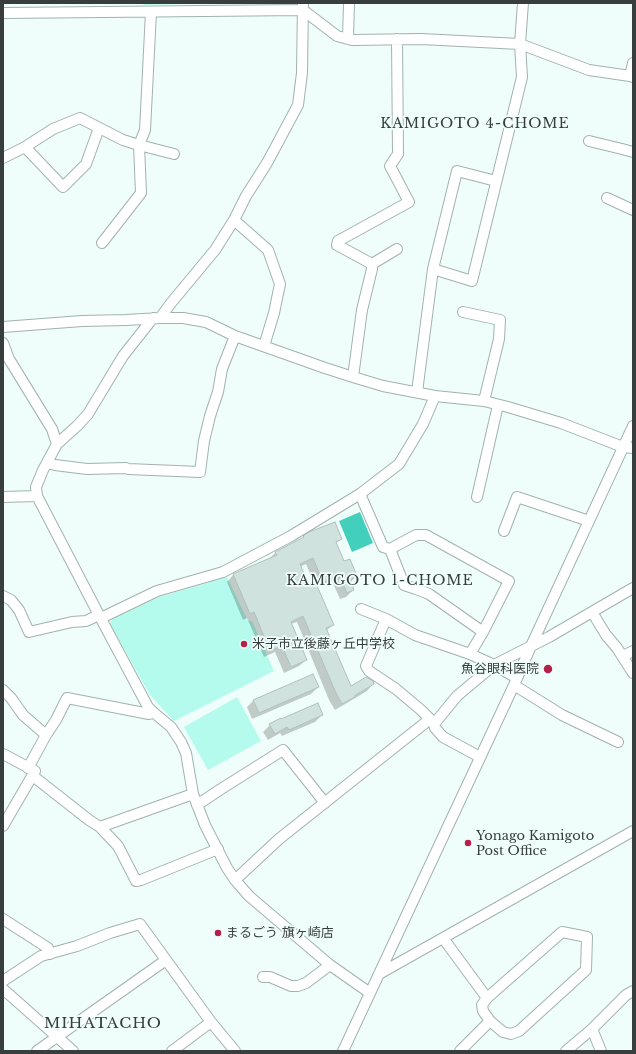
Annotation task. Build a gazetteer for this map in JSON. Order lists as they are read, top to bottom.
{
  "districts": ["KAMIGOTO 4-CHOME", "KAMIGOTO 1-CHOME", "MIHATACHO"],
  "places": [
    "米子市立後藤ヶ丘中学校",
    "魚谷眼科医院",
    "Yonago Kamigoto Post Office",
    "まるごう 旗ヶ崎店"
  ]
}
